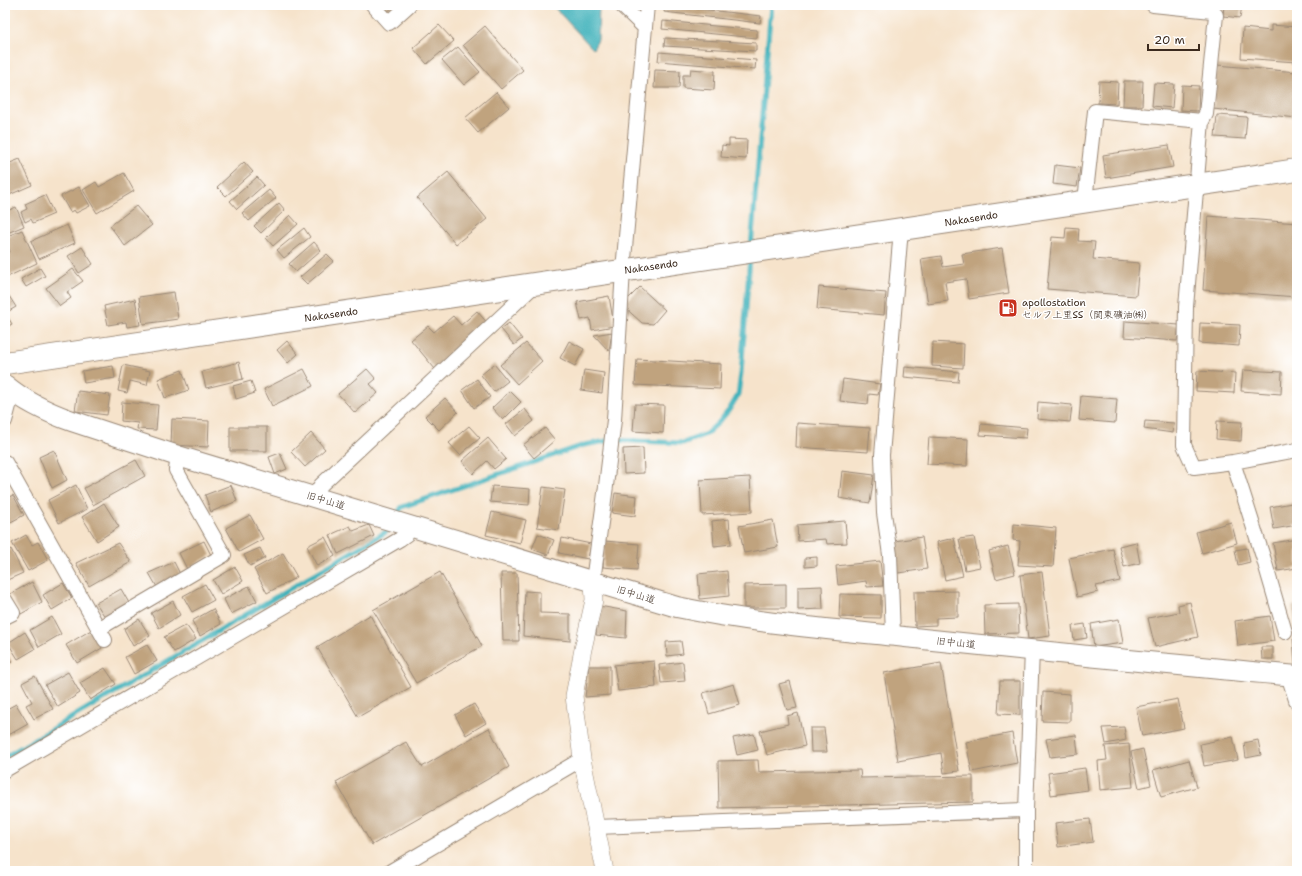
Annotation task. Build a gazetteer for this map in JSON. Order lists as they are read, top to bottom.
{
  "streets": {
    "highway": ["Nakasendo"],
    "main road": ["旧中山道"]
  },
  "places": {
    "fuel station": ["apollostation セルフ上里SS（関東礦油㈱）"]
  },
  "scale_bar": "20 m"
}
